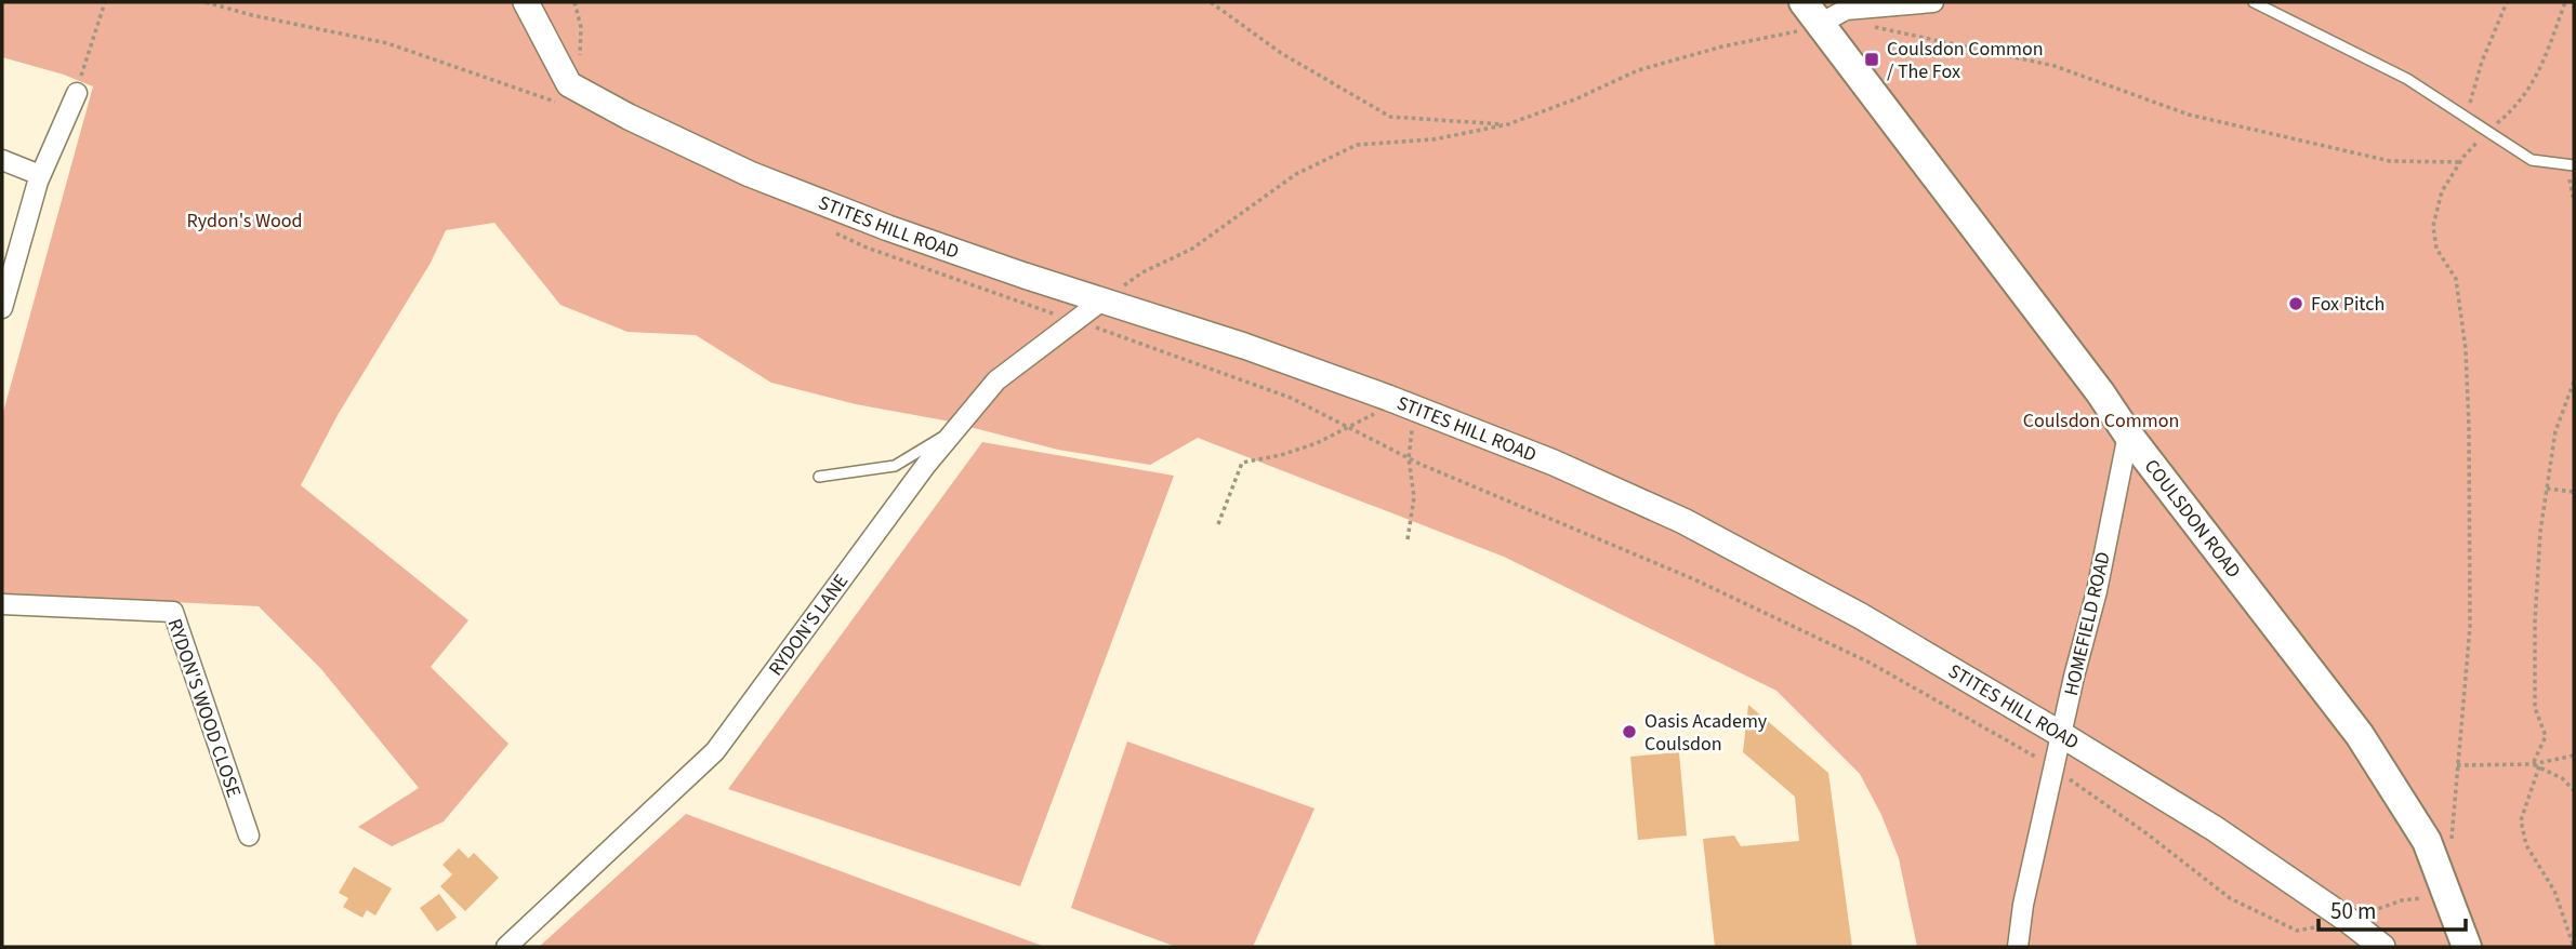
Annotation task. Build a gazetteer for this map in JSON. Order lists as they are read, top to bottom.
{
  "streets": {
    "main road": ["COULSDON ROAD"],
    "street": [
      "STITES HILL ROAD",
      "HOMEFIELD ROAD",
      "RYDON'S LANE",
      "RYDON'S WOOD CLOSE"
    ]
  },
  "crossings": [
    ["STITES HILL ROAD", "HOMEFIELD ROAD"],
    ["STITES HILL ROAD", "RYDON'S LANE"],
    ["COULSDON ROAD", "HOMEFIELD ROAD"]
  ],
  "parks": ["Rydon's Wood", "Coulsdon Common"],
  "places": {
    "transit": ["Coulsdon Common / The Fox"],
    "other": ["Fox Pitch", "Oasis Academy Coulsdon"]
  },
  "scale_bar": "50 m"
}
